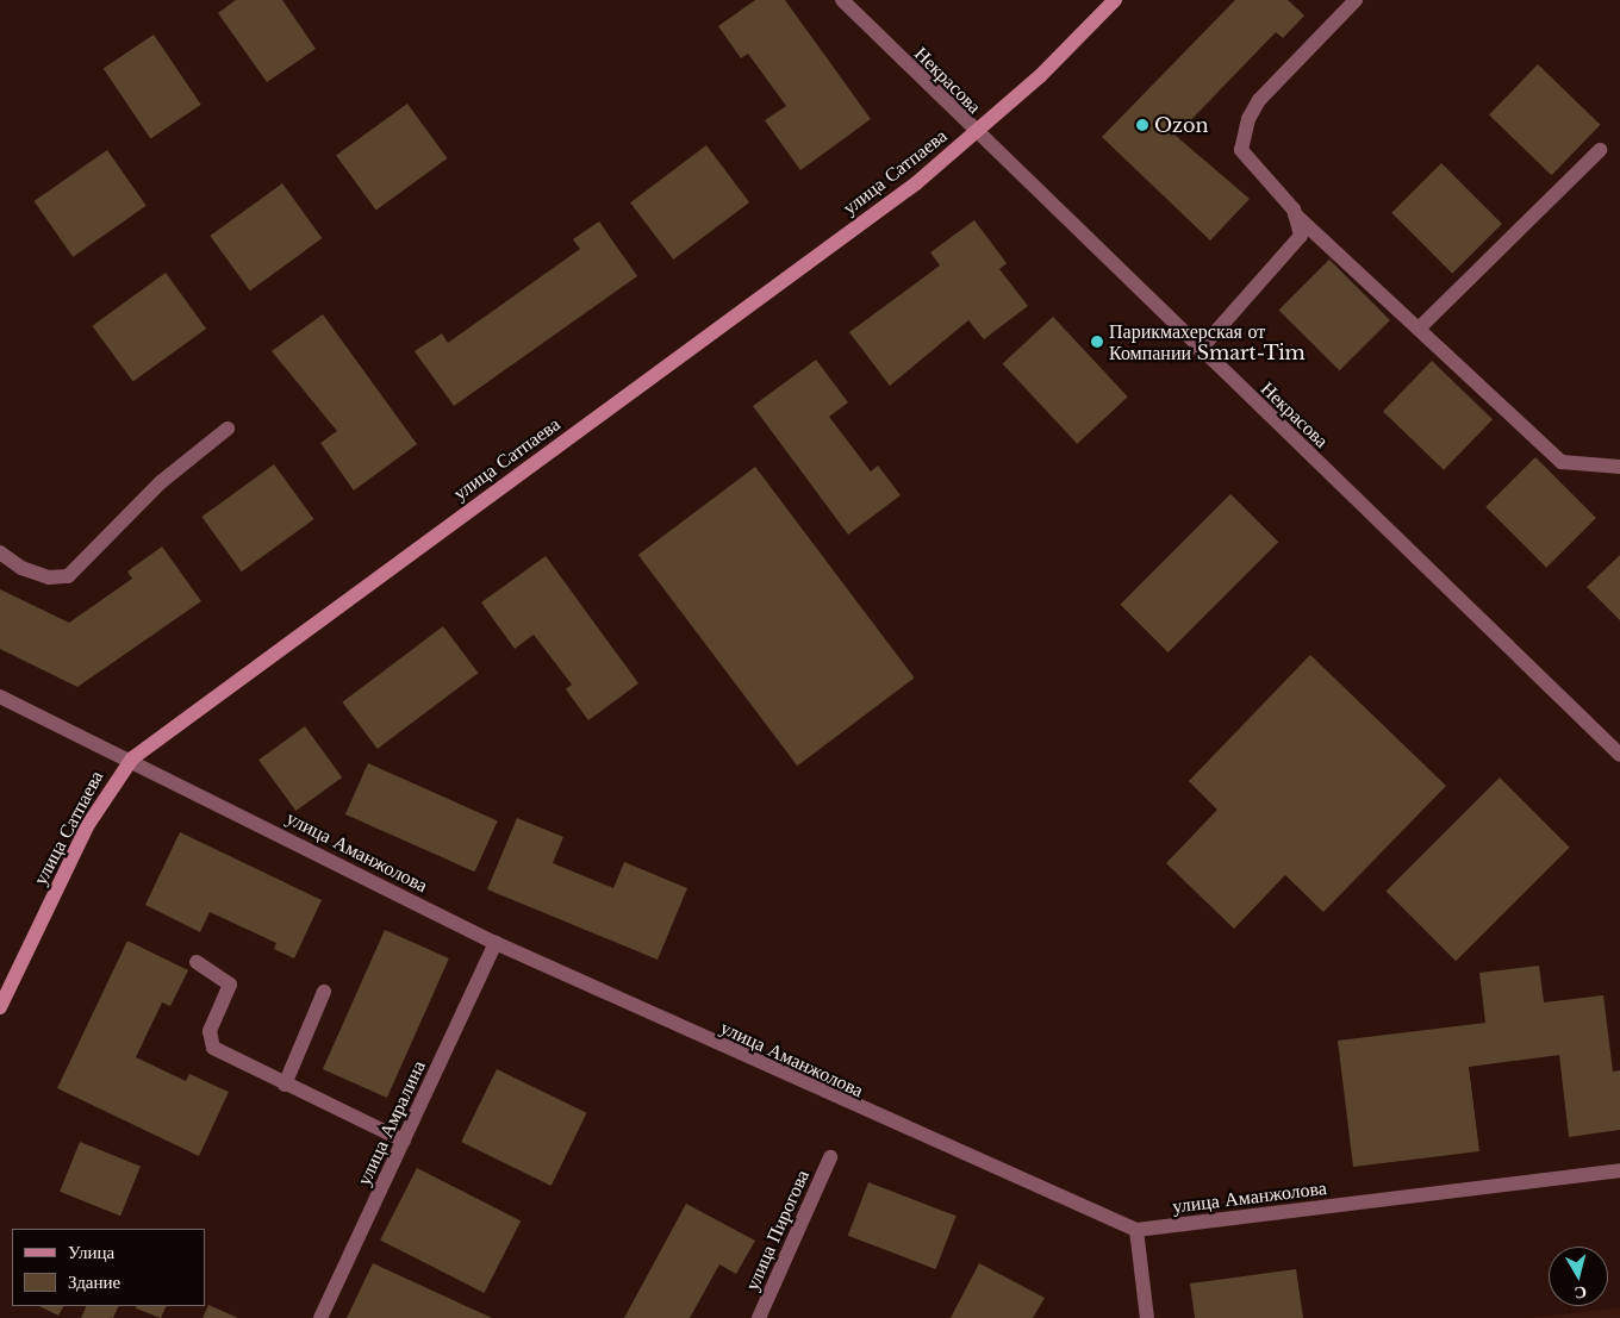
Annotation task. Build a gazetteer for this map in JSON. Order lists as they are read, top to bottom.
{
  "streets": {
    "main road": ["улица Сатпаева"],
    "street": [
      "Некрасова",
      "улица Аманжолова",
      "улица Амралина",
      "улица Пирогова"
    ]
  },
  "crossings": [
    ["Некрасова", "улица Сатпаева"],
    ["улица Сатпаева", "улица Аманжолова"],
    ["улица Аманжолова", "улица Амралина"]
  ],
  "places": ["Ozon", "Парикмахерская от Компании Smart-Tim"],
  "legend": ["Улица", "Здание"],
  "north": "bottom"
}
